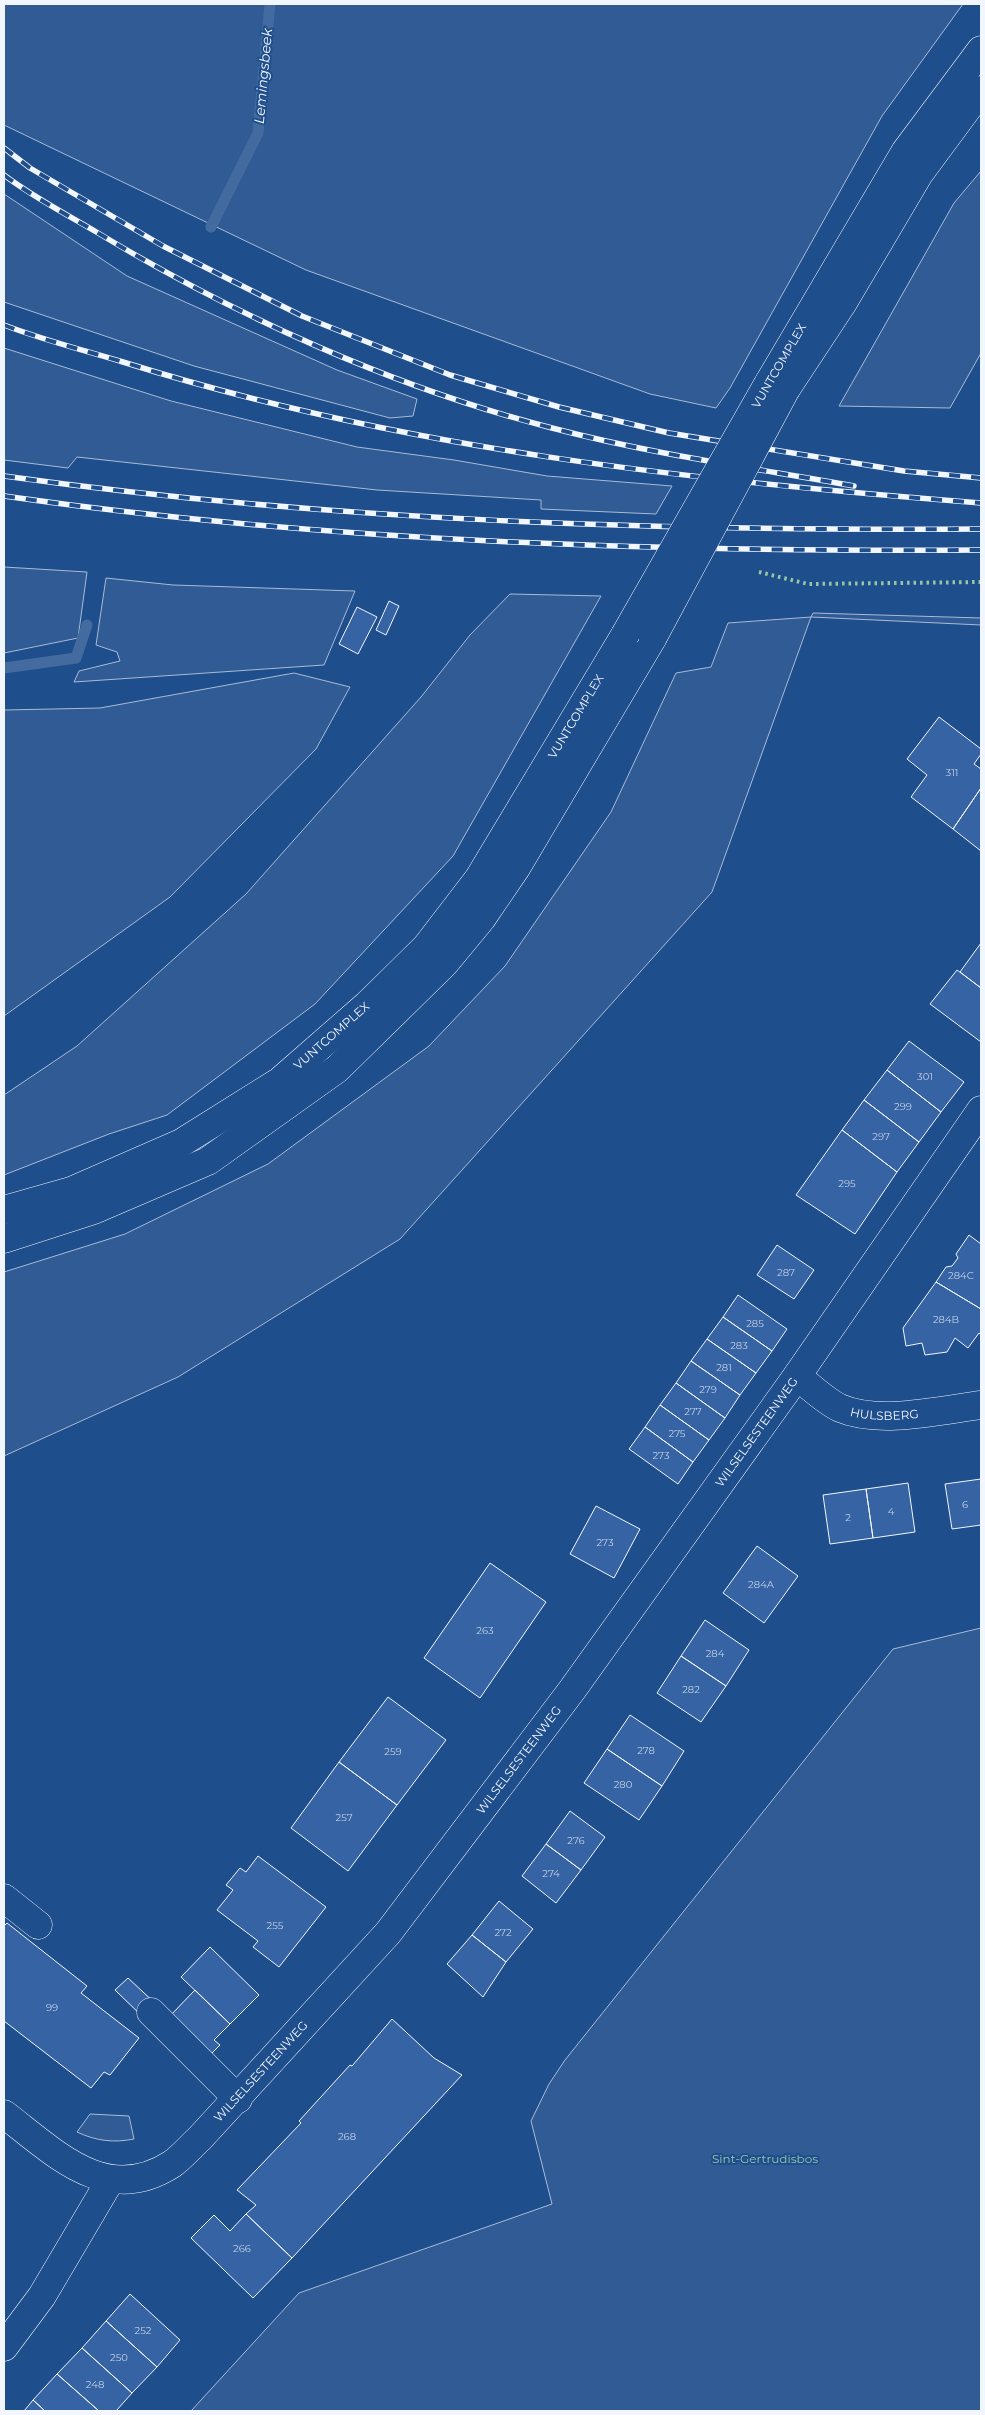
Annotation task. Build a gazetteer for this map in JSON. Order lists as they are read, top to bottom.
{
  "streets": {
    "street": ["VUNTCOMPLEX", "HULSBERG", "WILSELSESTEENWEG"]
  },
  "crossings": [
    ["HULSBERG", "WILSELSESTEENWEG"]
  ],
  "water": ["Lemingsbeek"],
  "parks": ["Sint-Gertrudisbos"],
  "house_numbers": [
    "311",
    "301",
    "299",
    "297",
    "295",
    "287",
    "284C",
    "284B",
    "285",
    "283",
    "281",
    "279",
    "277",
    "275",
    "273",
    "6",
    "4",
    "2",
    "273",
    "284A",
    "263",
    "284",
    "282",
    "278",
    "259",
    "280",
    "257",
    "276",
    "274",
    "255",
    "272",
    "99",
    "268",
    "266",
    "252",
    "250",
    "248"
  ]
}
